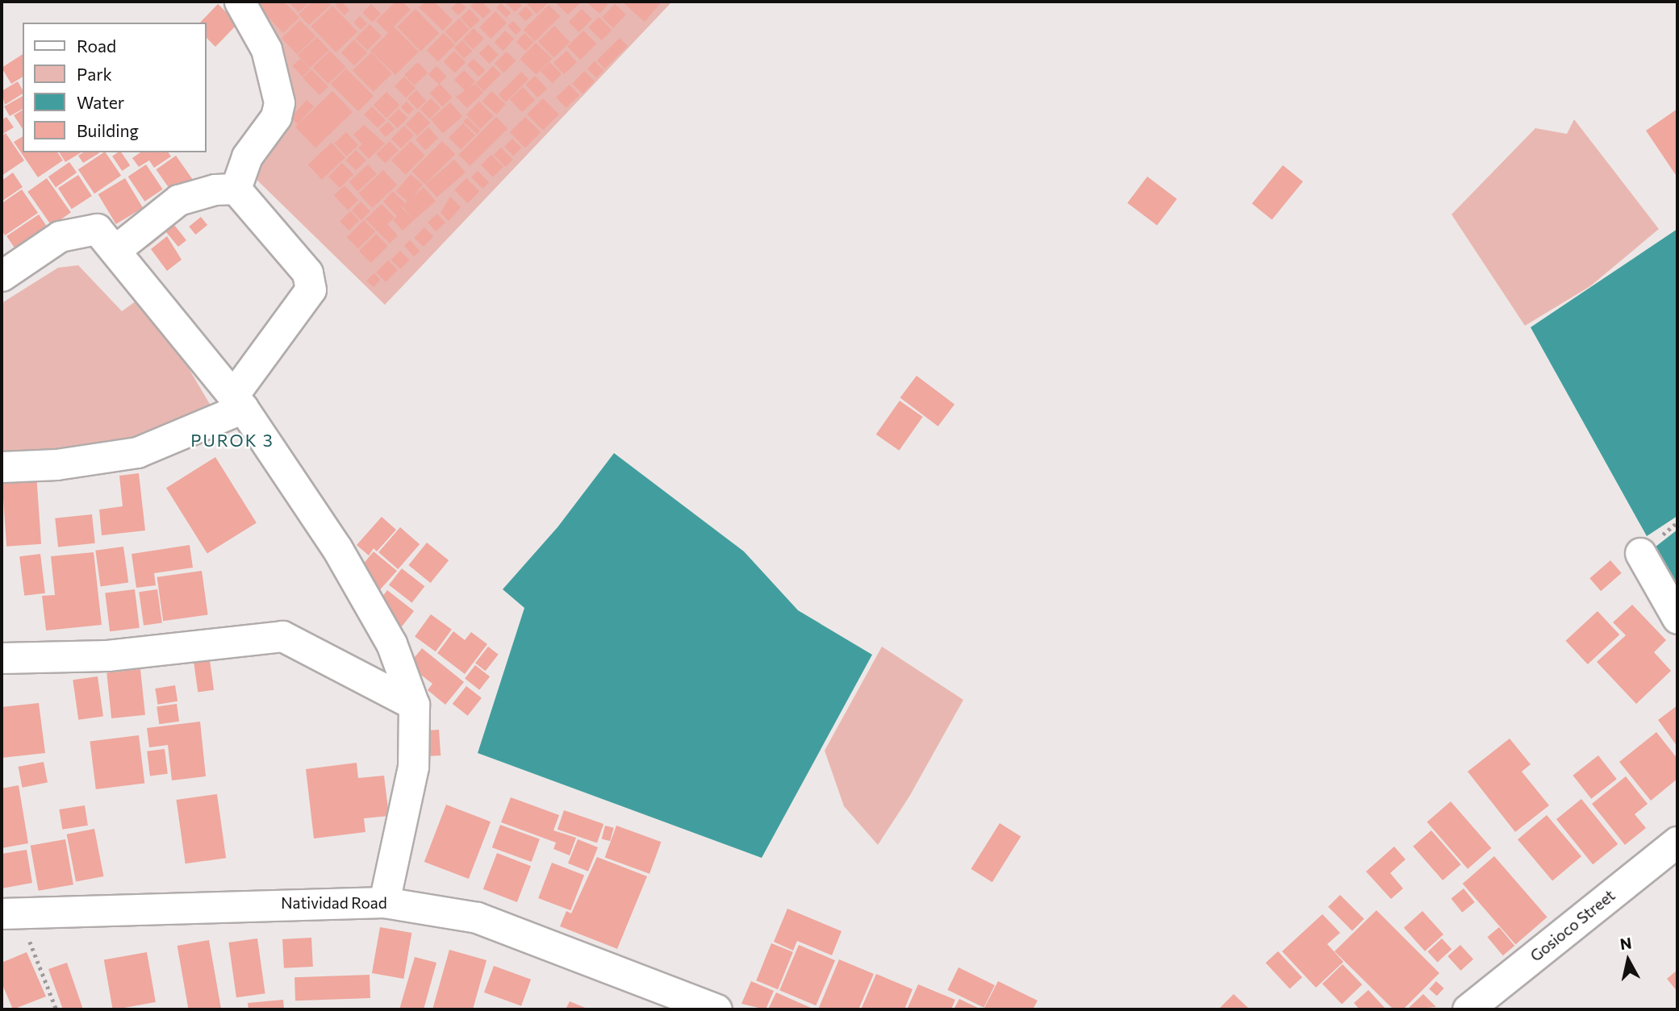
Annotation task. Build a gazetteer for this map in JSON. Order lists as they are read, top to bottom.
{
  "streets": {
    "street": ["Natividad Road", "Gosioco Street"]
  },
  "districts": ["PUROK 3"],
  "legend": [
    "Road",
    "Park",
    "Water",
    "Building"
  ],
  "north": "top"
}
